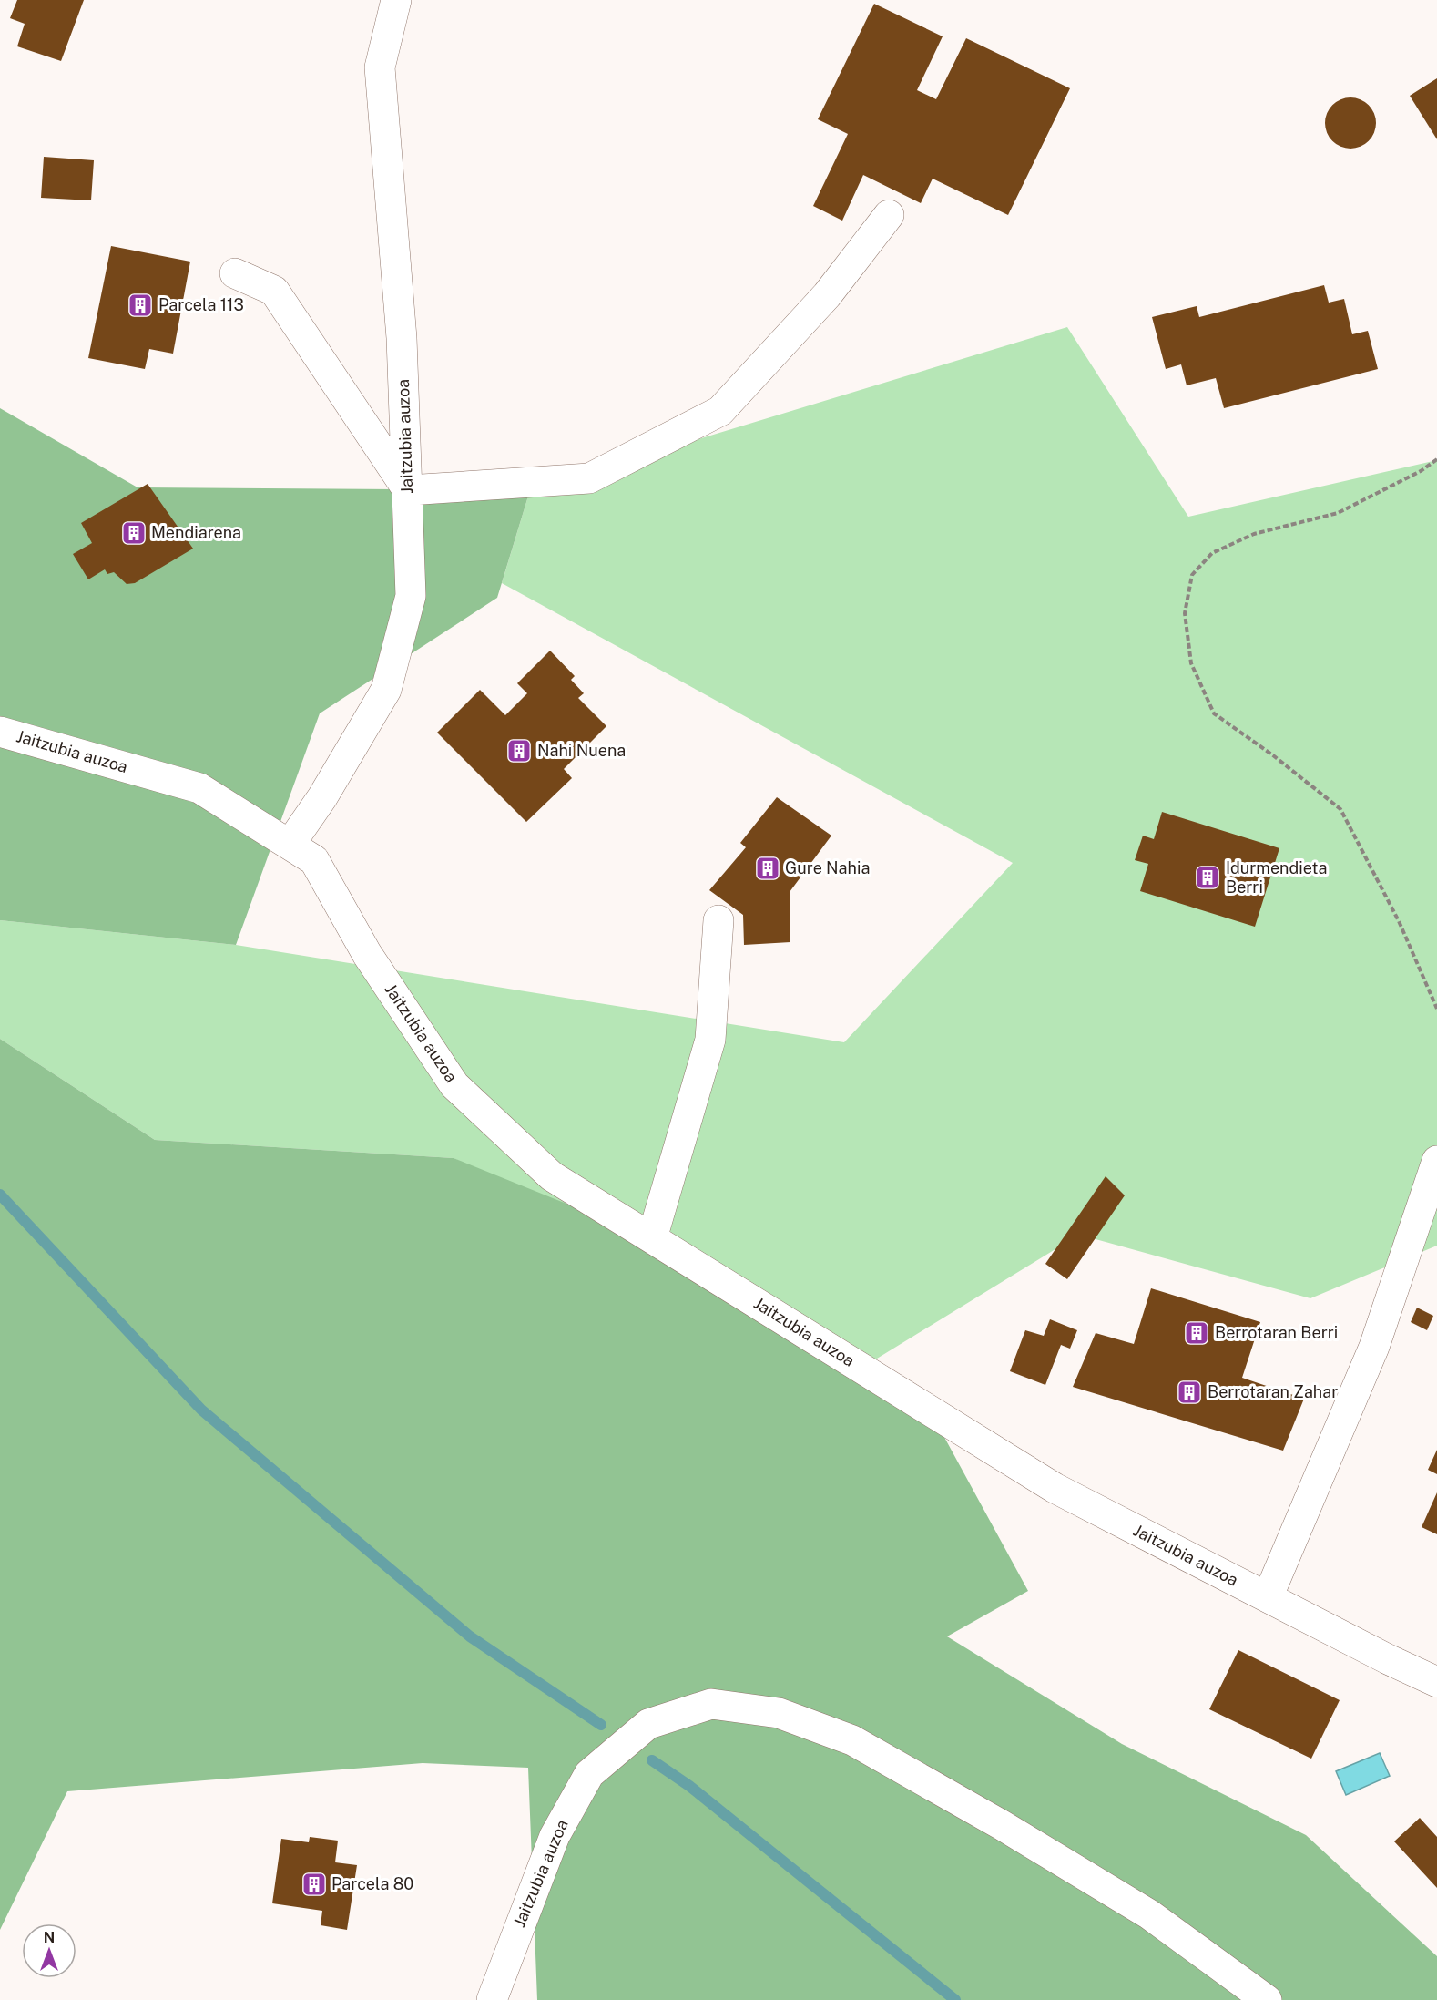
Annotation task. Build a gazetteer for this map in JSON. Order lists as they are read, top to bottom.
{
  "streets": {
    "street": ["Jaitzubia auzoa"]
  },
  "places": {
    "building": [
      "Parcela 113",
      "Mendiarena",
      "Nahi Nuena",
      "Gure Nahia",
      "Idurmendieta Berri",
      "Berrotaran Berri",
      "Berrotaran Zahar",
      "Parcela 80"
    ]
  },
  "north": "top"
}
